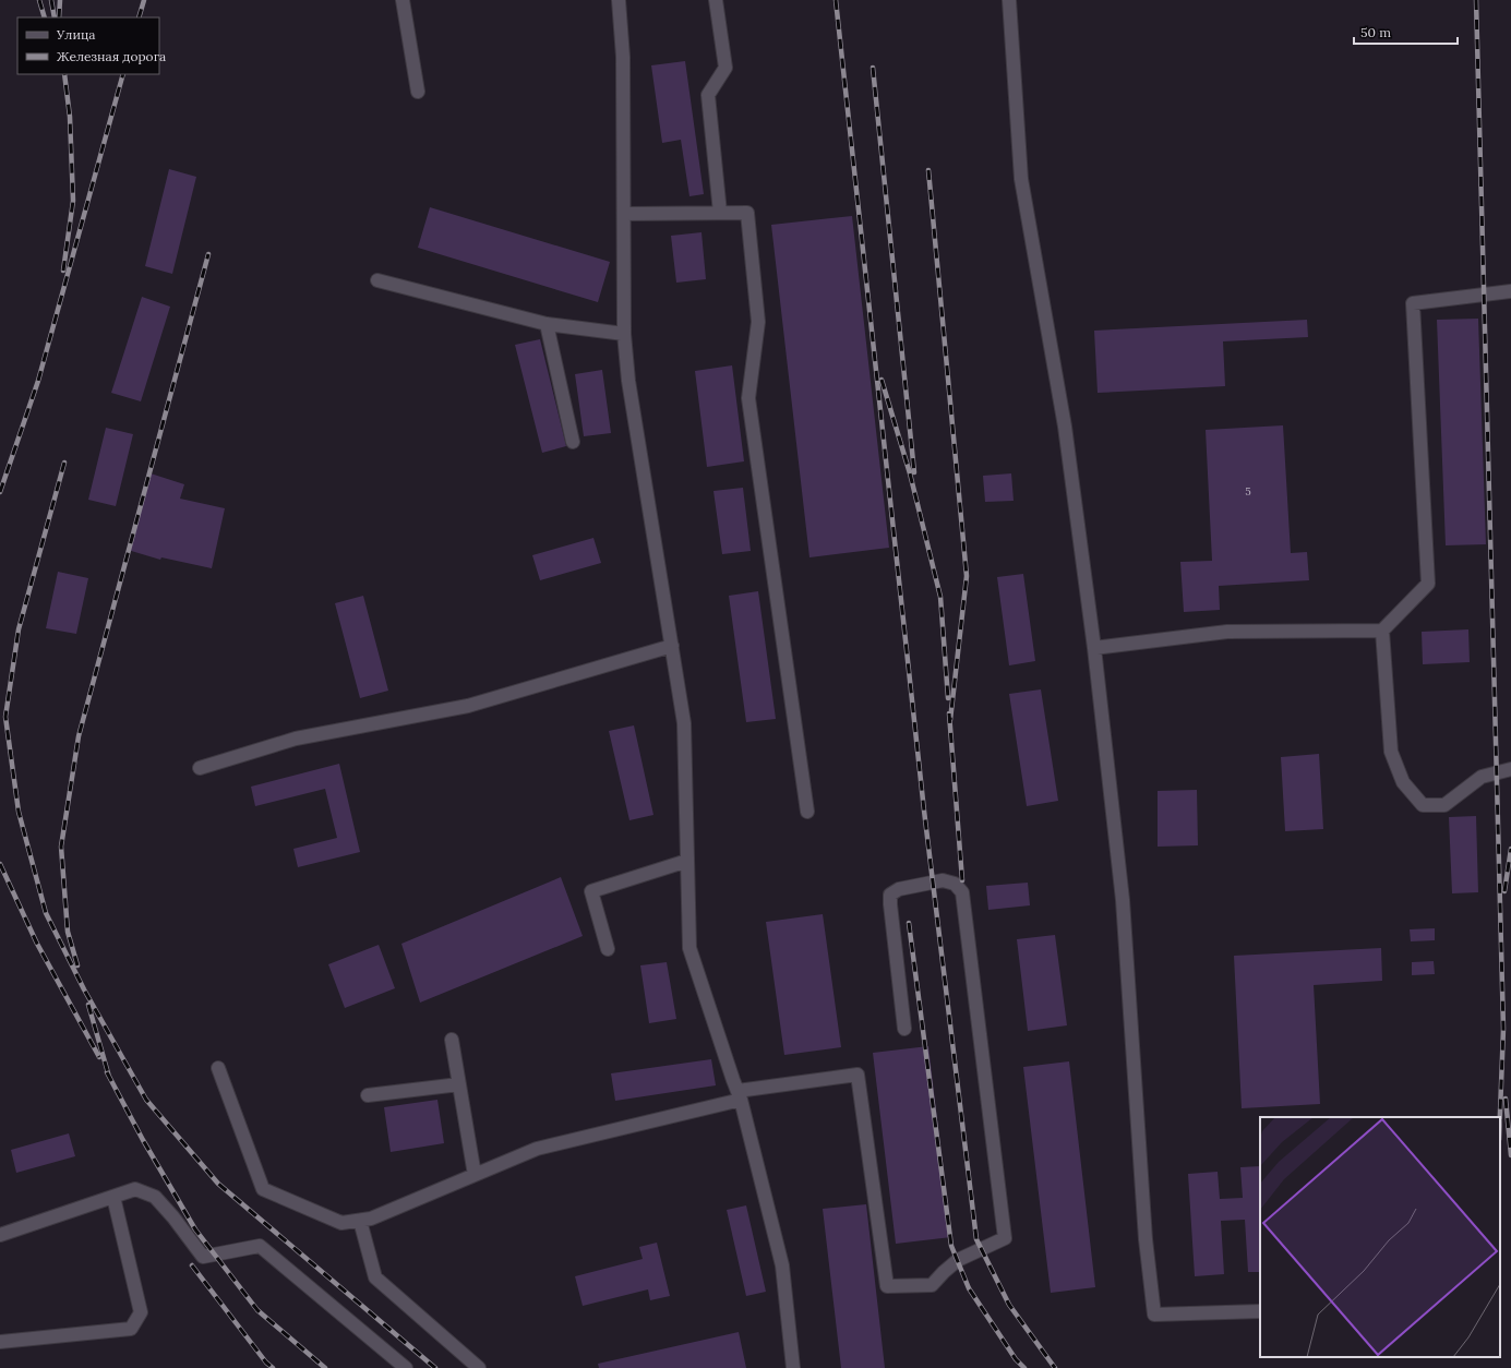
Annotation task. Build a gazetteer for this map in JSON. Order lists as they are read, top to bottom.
{
  "house_numbers": ["5"],
  "legend": ["Улица", "Железная дорога"],
  "scale_bar": "50 m"
}
